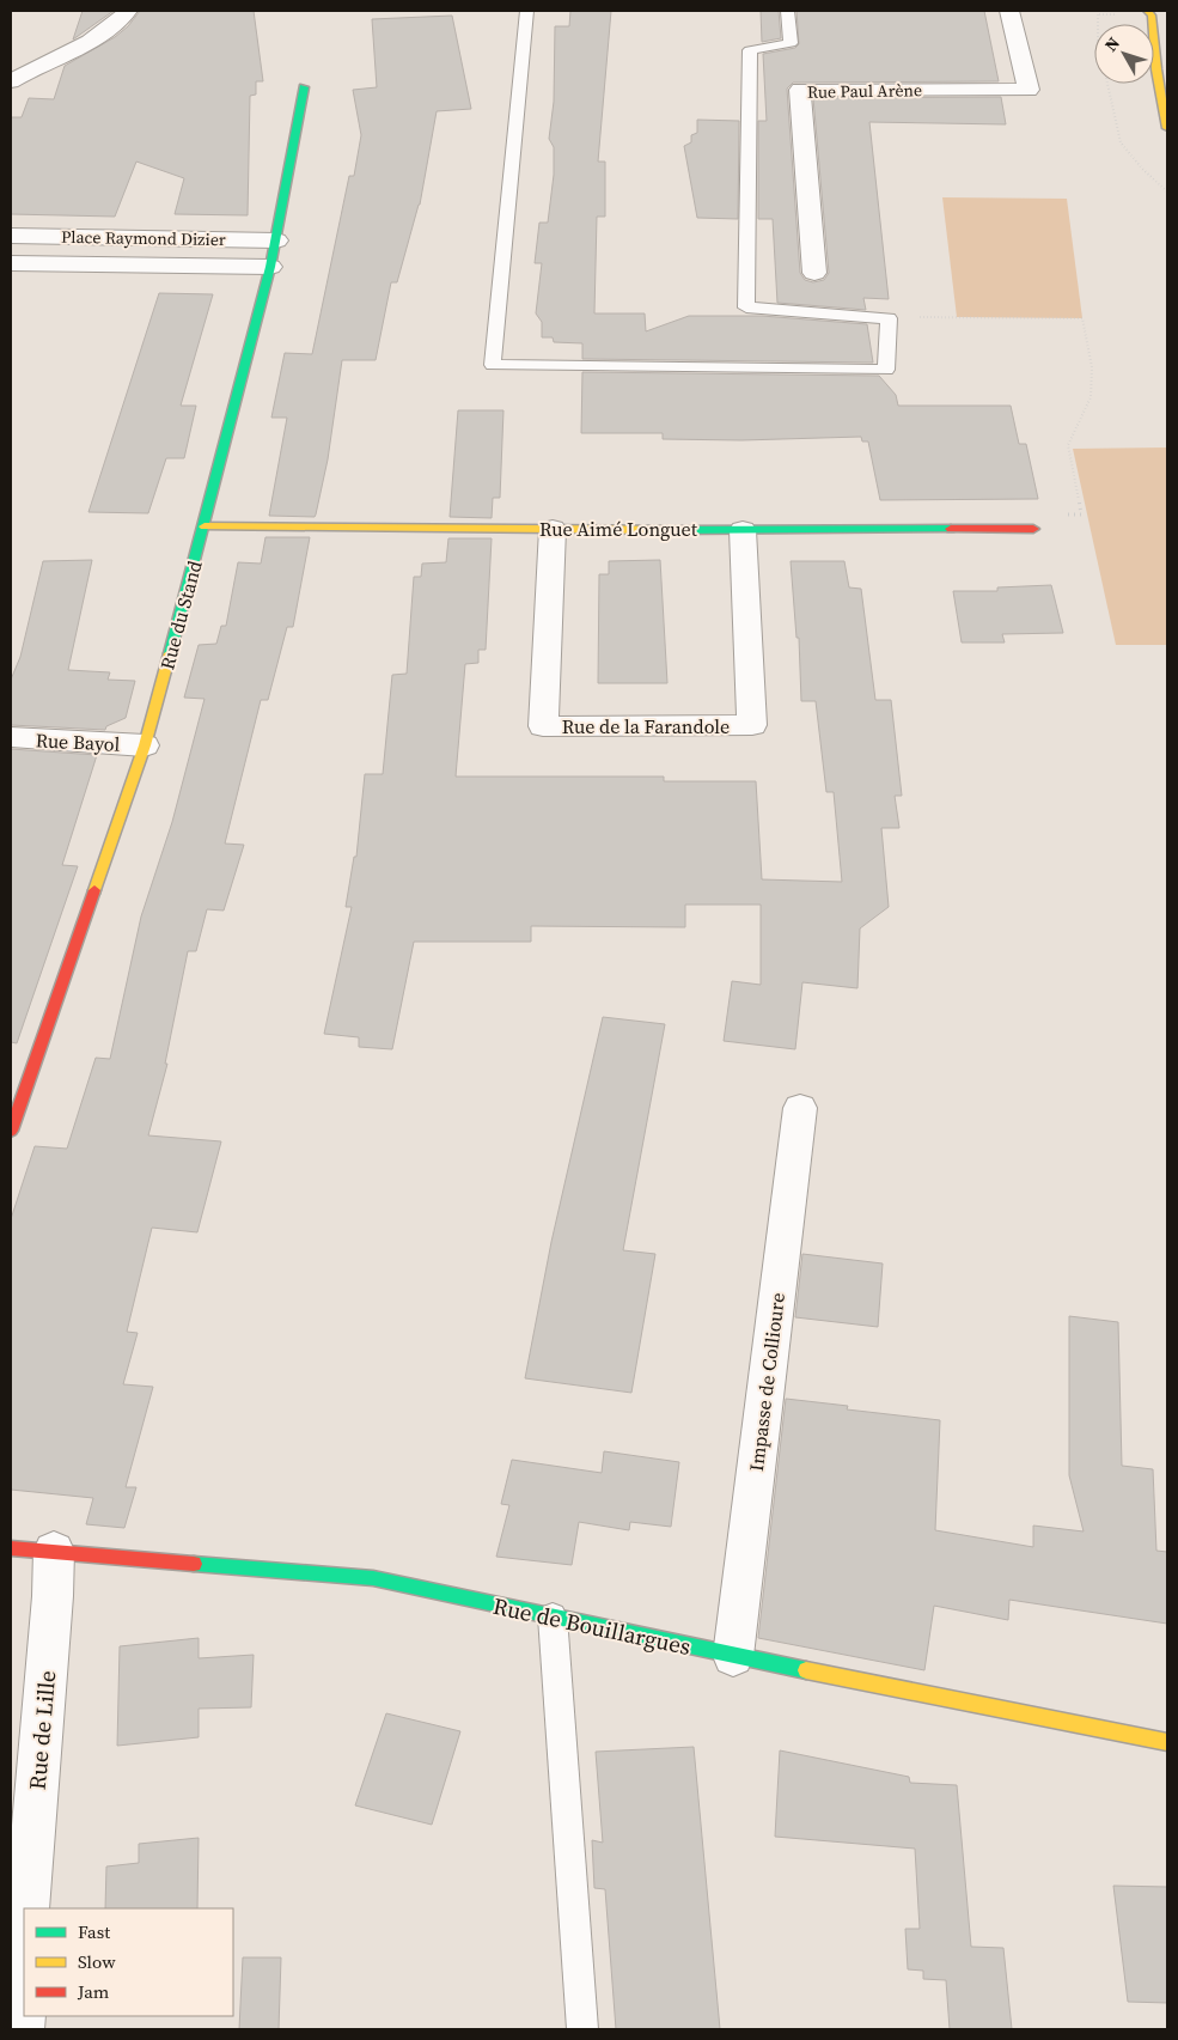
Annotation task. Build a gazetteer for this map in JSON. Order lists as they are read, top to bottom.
{
  "streets": {
    "street": [
      "Rue Paul Arène",
      "Place Raymond Dizier",
      "Rue Aimé Longuet",
      "Rue du Stand",
      "Rue de la Farandole",
      "Rue Bayol",
      "Impasse de Collioure",
      "Rue de Bouillargues",
      "Rue de Lille"
    ]
  },
  "crossings": [
    ["Place Raymond Dizier", "Rue du Stand"],
    ["Rue Aimé Longuet", "Rue du Stand"],
    ["Rue Aimé Longuet", "Rue de la Farandole"],
    ["Rue du Stand", "Rue Bayol"],
    ["Impasse de Collioure", "Rue de Bouillargues"],
    ["Rue de Bouillargues", "Rue de Lille"]
  ],
  "legend": ["Fast", "Slow", "Jam"],
  "north": "top left"
}
